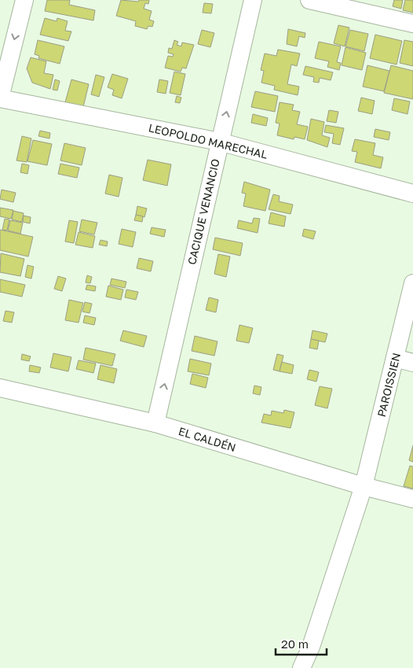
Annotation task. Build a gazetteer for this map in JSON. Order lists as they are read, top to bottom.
{
  "streets": {
    "street": [
      "LEOPOLDO MARECHAL",
      "CACIQUE VENANCIO",
      "PAROISSIEN",
      "EL CALDÉN"
    ]
  },
  "crossings": [
    ["LEOPOLDO MARECHAL", "CACIQUE VENANCIO"],
    ["CACIQUE VENANCIO", "EL CALDÉN"],
    ["PAROISSIEN", "EL CALDÉN"]
  ],
  "one_way": ["CACIQUE VENANCIO"],
  "scale_bar": "20 m"
}
